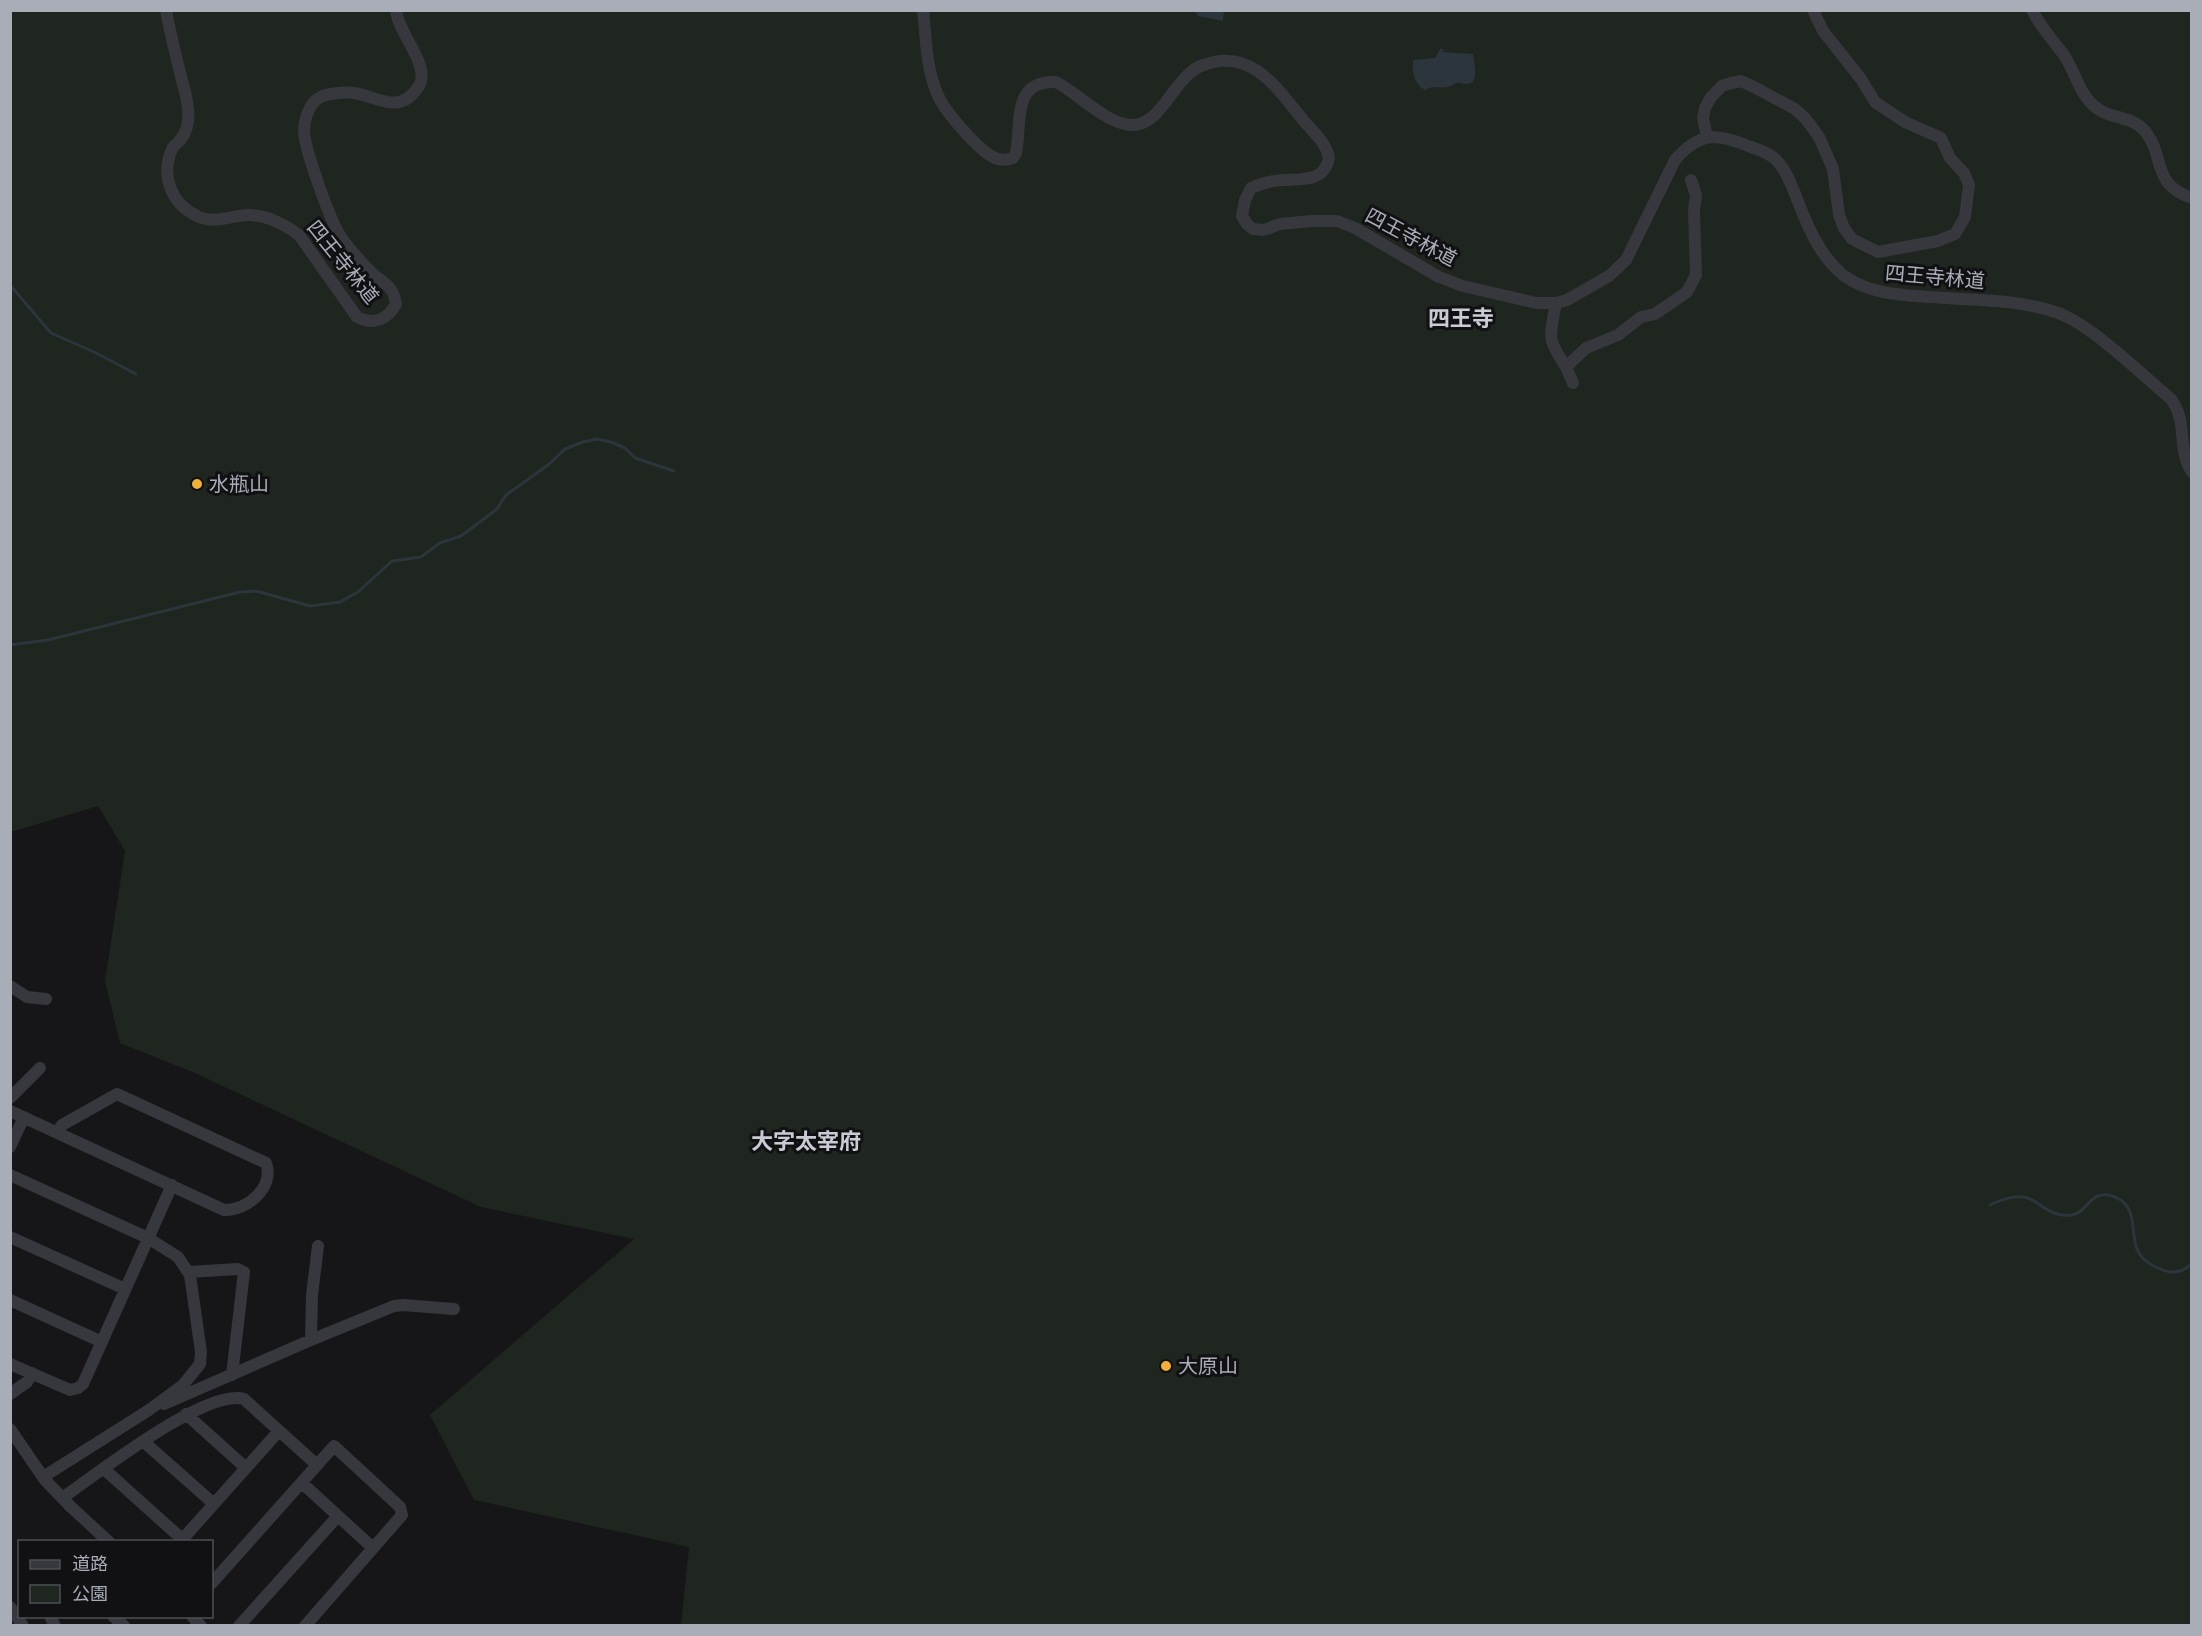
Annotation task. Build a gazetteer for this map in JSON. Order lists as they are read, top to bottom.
{
  "streets": {
    "street": ["四王寺林道"]
  },
  "districts": ["四王寺", "大字太宰府"],
  "places": ["水瓶山", "大原山"],
  "legend": ["道路", "公園"]
}
